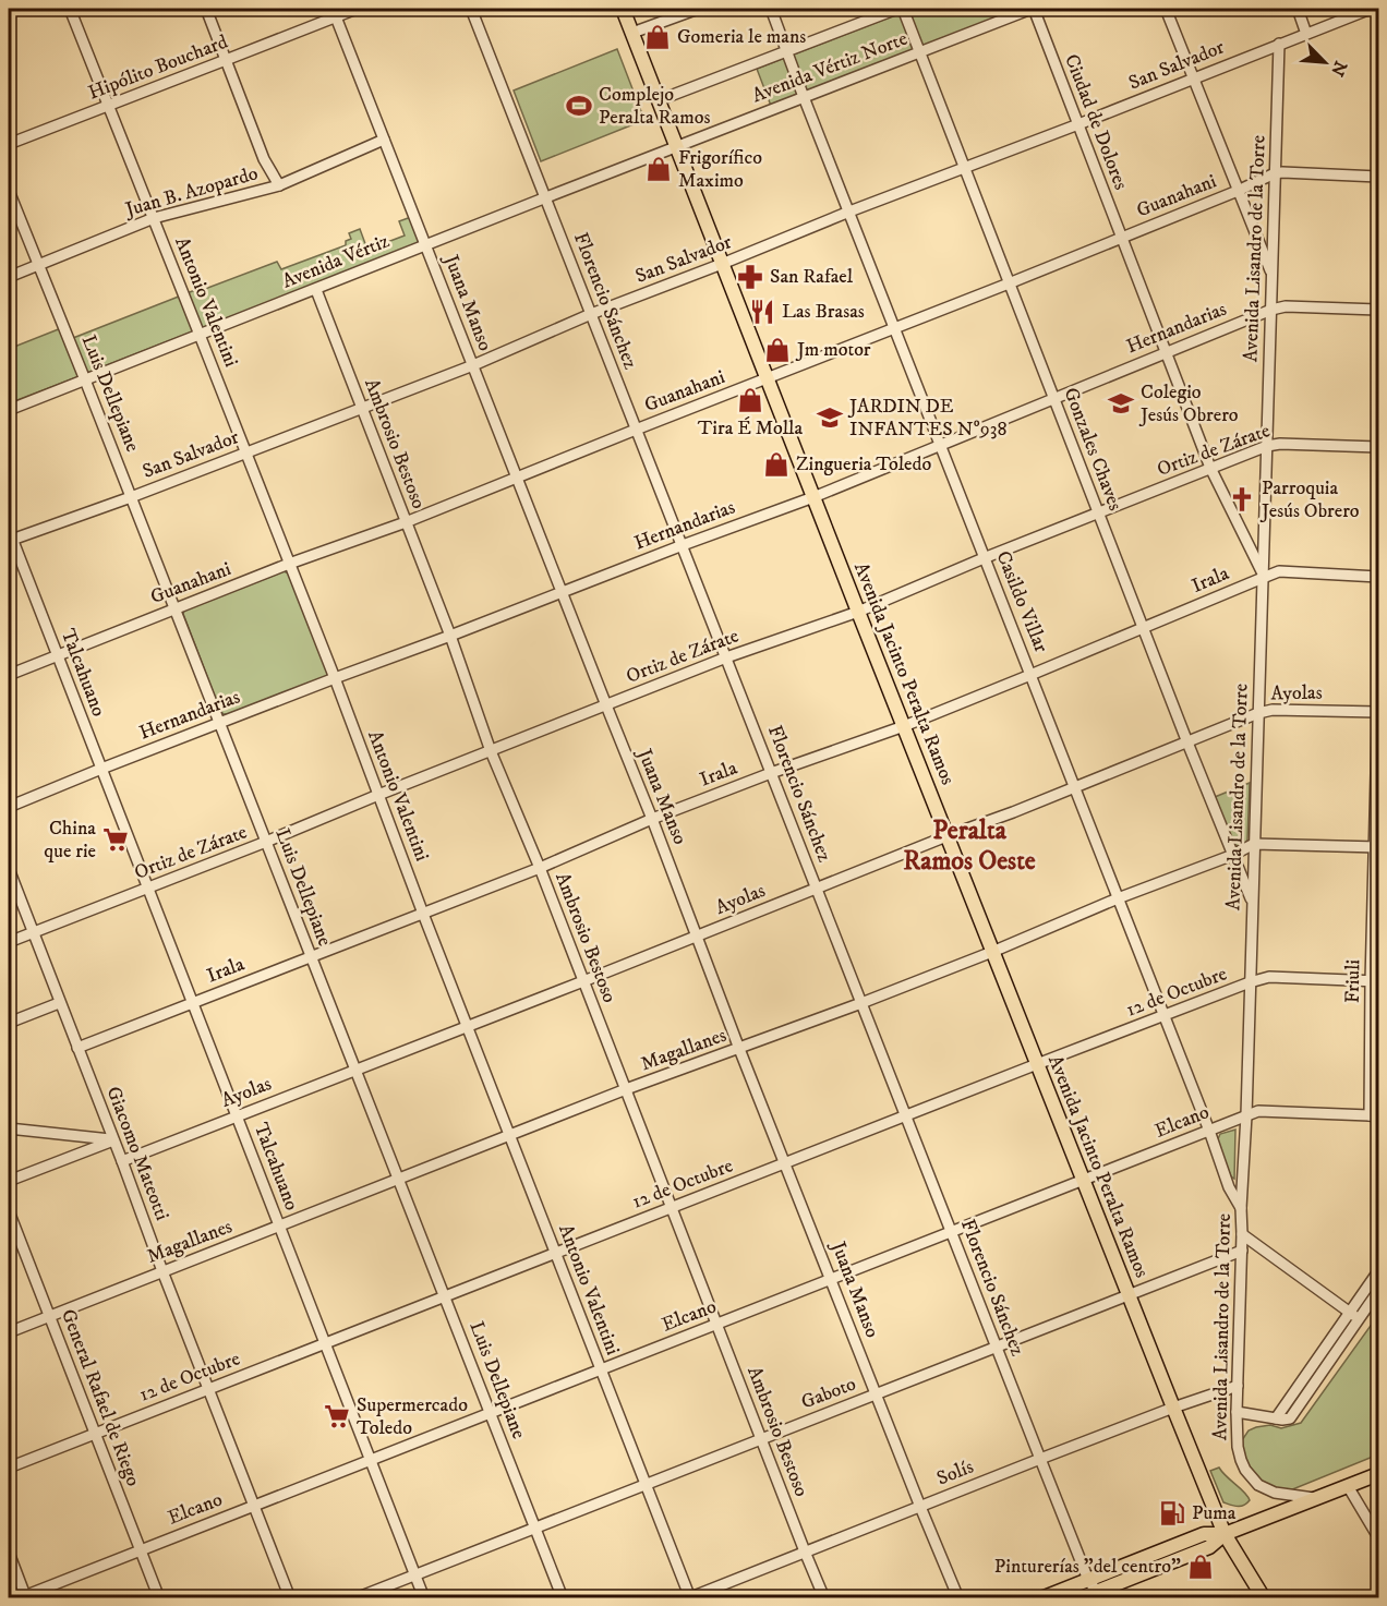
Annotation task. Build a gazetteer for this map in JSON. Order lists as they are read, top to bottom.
{
  "streets": {
    "main road": ["Avenida Jacinto Peralta Ramos"],
    "street": [
      "San Salvador",
      "Hipólito Bouchard",
      "Avenida Vértiz Norte",
      "Ciudad de Dolores",
      "Juan B. Azopardo",
      "Guanahani",
      "Avenida Lisandro de la Torre",
      "Avenida Vértiz",
      "Florencio Sánchez",
      "Antonio Valentini",
      "Juana Manso",
      "Hernandarias",
      "Luis Dellepiane",
      "Ambrosio Bestoso",
      "Gonzales Chaves",
      "Ortiz de Zárate",
      "Irala",
      "Casildo Villar",
      "Talcahuano",
      "Ayolas",
      "Friuli",
      "12 de Octubre",
      "Magallanes",
      "Elcano",
      "Giacomo Mateotti",
      "Gaboto",
      "General Rafael de Riego",
      "Solís"
    ]
  },
  "crossings": [
    ["San Salvador", "Ciudad de Dolores"],
    ["San Salvador", "Avenida Lisandro de la Torre"],
    ["San Salvador", "Florencio Sánchez"],
    ["San Salvador", "Antonio Valentini"],
    ["San Salvador", "Juana Manso"],
    ["San Salvador", "Luis Dellepiane"],
    ["San Salvador", "Ambrosio Bestoso"],
    ["San Salvador", "Gonzales Chaves"],
    ["San Salvador", "Casildo Villar"],
    ["San Salvador", "Talcahuano"],
    ["San Salvador", "Avenida Jacinto Peralta Ramos"],
    ["Hipólito Bouchard", "Antonio Valentini"],
    ["Hipólito Bouchard", "Juana Manso"],
    ["Avenida Vértiz Norte", "Ciudad de Dolores"],
    ["Avenida Vértiz Norte", "Avenida Vértiz"],
    ["Avenida Vértiz Norte", "Gonzales Chaves"],
    ["Avenida Vértiz Norte", "Casildo Villar"],
    ["Avenida Vértiz Norte", "Avenida Jacinto Peralta Ramos"],
    ["Ciudad de Dolores", "Guanahani"],
    ["Ciudad de Dolores", "Avenida Lisandro de la Torre"],
    ["Ciudad de Dolores", "Hernandarias"],
    ["Ciudad de Dolores", "Ortiz de Zárate"],
    ["Ciudad de Dolores", "Irala"],
    ["Juan B. Azopardo", "Antonio Valentini"],
    ["Juan B. Azopardo", "Juana Manso"],
    ["Juan B. Azopardo", "Luis Dellepiane"],
    ["Guanahani", "Avenida Lisandro de la Torre"],
    ["Guanahani", "Florencio Sánchez"],
    ["Guanahani", "Antonio Valentini"],
    ["Guanahani", "Juana Manso"],
    ["Guanahani", "Luis Dellepiane"],
    ["Guanahani", "Ambrosio Bestoso"],
    ["Guanahani", "Gonzales Chaves"],
    ["Guanahani", "Casildo Villar"],
    ["Guanahani", "Talcahuano"],
    ["Guanahani", "Avenida Jacinto Peralta Ramos"],
    ["Avenida Lisandro de la Torre", "Hernandarias"],
    ["Avenida Lisandro de la Torre", "Gonzales Chaves"],
    ["Avenida Lisandro de la Torre", "Ortiz de Zárate"],
    ["Avenida Lisandro de la Torre", "Irala"],
    ["Avenida Lisandro de la Torre", "Casildo Villar"],
    ["Avenida Lisandro de la Torre", "Ayolas"],
    ["Avenida Lisandro de la Torre", "12 de Octubre"],
    ["Avenida Lisandro de la Torre", "Magallanes"],
    ["Avenida Lisandro de la Torre", "Elcano"],
    ["Avenida Lisandro de la Torre", "Gaboto"],
    ["Avenida Lisandro de la Torre", "Solís"],
    ["Avenida Vértiz", "Florencio Sánchez"],
    ["Avenida Vértiz", "Antonio Valentini"],
    ["Avenida Vértiz", "Juana Manso"],
    ["Avenida Vértiz", "Luis Dellepiane"],
    ["Avenida Vértiz", "Ambrosio Bestoso"],
    ["Avenida Vértiz", "Avenida Jacinto Peralta Ramos"],
    ["Florencio Sánchez", "Hernandarias"],
    ["Florencio Sánchez", "Ortiz de Zárate"],
    ["Florencio Sánchez", "Irala"],
    ["Florencio Sánchez", "Ayolas"],
    ["Florencio Sánchez", "12 de Octubre"],
    ["Florencio Sánchez", "Magallanes"],
    ["Florencio Sánchez", "Elcano"],
    ["Florencio Sánchez", "Gaboto"],
    ["Florencio Sánchez", "Solís"],
    ["Antonio Valentini", "Hernandarias"],
    ["Antonio Valentini", "Ortiz de Zárate"],
    ["Antonio Valentini", "Irala"],
    ["Antonio Valentini", "Ayolas"],
    ["Antonio Valentini", "12 de Octubre"],
    ["Antonio Valentini", "Magallanes"],
    ["Antonio Valentini", "Elcano"],
    ["Antonio Valentini", "Gaboto"],
    ["Antonio Valentini", "Solís"],
    ["Juana Manso", "Hernandarias"],
    ["Juana Manso", "Ortiz de Zárate"],
    ["Juana Manso", "Irala"],
    ["Juana Manso", "Ayolas"],
    ["Juana Manso", "12 de Octubre"],
    ["Juana Manso", "Magallanes"],
    ["Juana Manso", "Elcano"],
    ["Juana Manso", "Gaboto"],
    ["Juana Manso", "Solís"],
    ["Hernandarias", "Luis Dellepiane"],
    ["Hernandarias", "Ambrosio Bestoso"],
    ["Hernandarias", "Gonzales Chaves"],
    ["Hernandarias", "Casildo Villar"],
    ["Hernandarias", "Talcahuano"],
    ["Hernandarias", "Avenida Jacinto Peralta Ramos"],
    ["Luis Dellepiane", "Ortiz de Zárate"],
    ["Luis Dellepiane", "Irala"],
    ["Luis Dellepiane", "Ayolas"],
    ["Luis Dellepiane", "12 de Octubre"],
    ["Luis Dellepiane", "Magallanes"],
    ["Luis Dellepiane", "Elcano"],
    ["Luis Dellepiane", "Gaboto"],
    ["Ambrosio Bestoso", "Ortiz de Zárate"],
    ["Ambrosio Bestoso", "Irala"],
    ["Ambrosio Bestoso", "Ayolas"],
    ["Ambrosio Bestoso", "12 de Octubre"],
    ["Ambrosio Bestoso", "Magallanes"],
    ["Ambrosio Bestoso", "Elcano"],
    ["Ambrosio Bestoso", "Gaboto"],
    ["Ambrosio Bestoso", "Solís"],
    ["Gonzales Chaves", "Ortiz de Zárate"],
    ["Gonzales Chaves", "Irala"],
    ["Gonzales Chaves", "Ayolas"],
    ["Gonzales Chaves", "Magallanes"],
    ["Ortiz de Zárate", "Casildo Villar"],
    ["Ortiz de Zárate", "Talcahuano"],
    ["Ortiz de Zárate", "Avenida Jacinto Peralta Ramos"],
    ["Ortiz de Zárate", "Giacomo Mateotti"],
    ["Irala", "Casildo Villar"],
    ["Irala", "Talcahuano"],
    ["Irala", "Avenida Jacinto Peralta Ramos"],
    ["Irala", "Giacomo Mateotti"],
    ["Casildo Villar", "Ayolas"],
    ["Casildo Villar", "12 de Octubre"],
    ["Casildo Villar", "Magallanes"],
    ["Casildo Villar", "Elcano"],
    ["Talcahuano", "Ayolas"],
    ["Talcahuano", "12 de Octubre"],
    ["Talcahuano", "Magallanes"],
    ["Talcahuano", "Elcano"],
    ["Talcahuano", "Gaboto"],
    ["Avenida Jacinto Peralta Ramos", "Ayolas"],
    ["Avenida Jacinto Peralta Ramos", "12 de Octubre"],
    ["Avenida Jacinto Peralta Ramos", "Magallanes"],
    ["Avenida Jacinto Peralta Ramos", "Elcano"],
    ["Avenida Jacinto Peralta Ramos", "Gaboto"],
    ["Avenida Jacinto Peralta Ramos", "Solís"],
    ["Ayolas", "Friuli"],
    ["Ayolas", "Giacomo Mateotti"],
    ["Friuli", "12 de Octubre"],
    ["Friuli", "Magallanes"],
    ["Friuli", "Elcano"],
    ["12 de Octubre", "Giacomo Mateotti"],
    ["12 de Octubre", "General Rafael de Riego"],
    ["Magallanes", "Giacomo Mateotti"],
    ["Magallanes", "General Rafael de Riego"],
    ["Elcano", "Giacomo Mateotti"],
    ["Elcano", "General Rafael de Riego"]
  ],
  "districts": ["Peralta Ramos Oeste"],
  "places": {
    "shop": [
      "Gomeria le mans",
      "Frigorífico Maximo",
      "Jm motor",
      "Tira É Molla",
      "Zingueria Toledo",
      "Pinturerías \"del centro\""
    ],
    "sports": ["Complejo Peralta Ramos"],
    "pharmacy": ["San Rafael"],
    "restaurant": ["Las Brasas"],
    "school or university": ["Colegio Jesús Obrero", "JARDIN DE INFANTES Nº938"],
    "church": ["Parroquia Jesús Obrero"],
    "supermarket": ["China que rie", "Supermercado Toledo"],
    "fuel station": ["Puma"]
  },
  "north": "bottom right"
}
